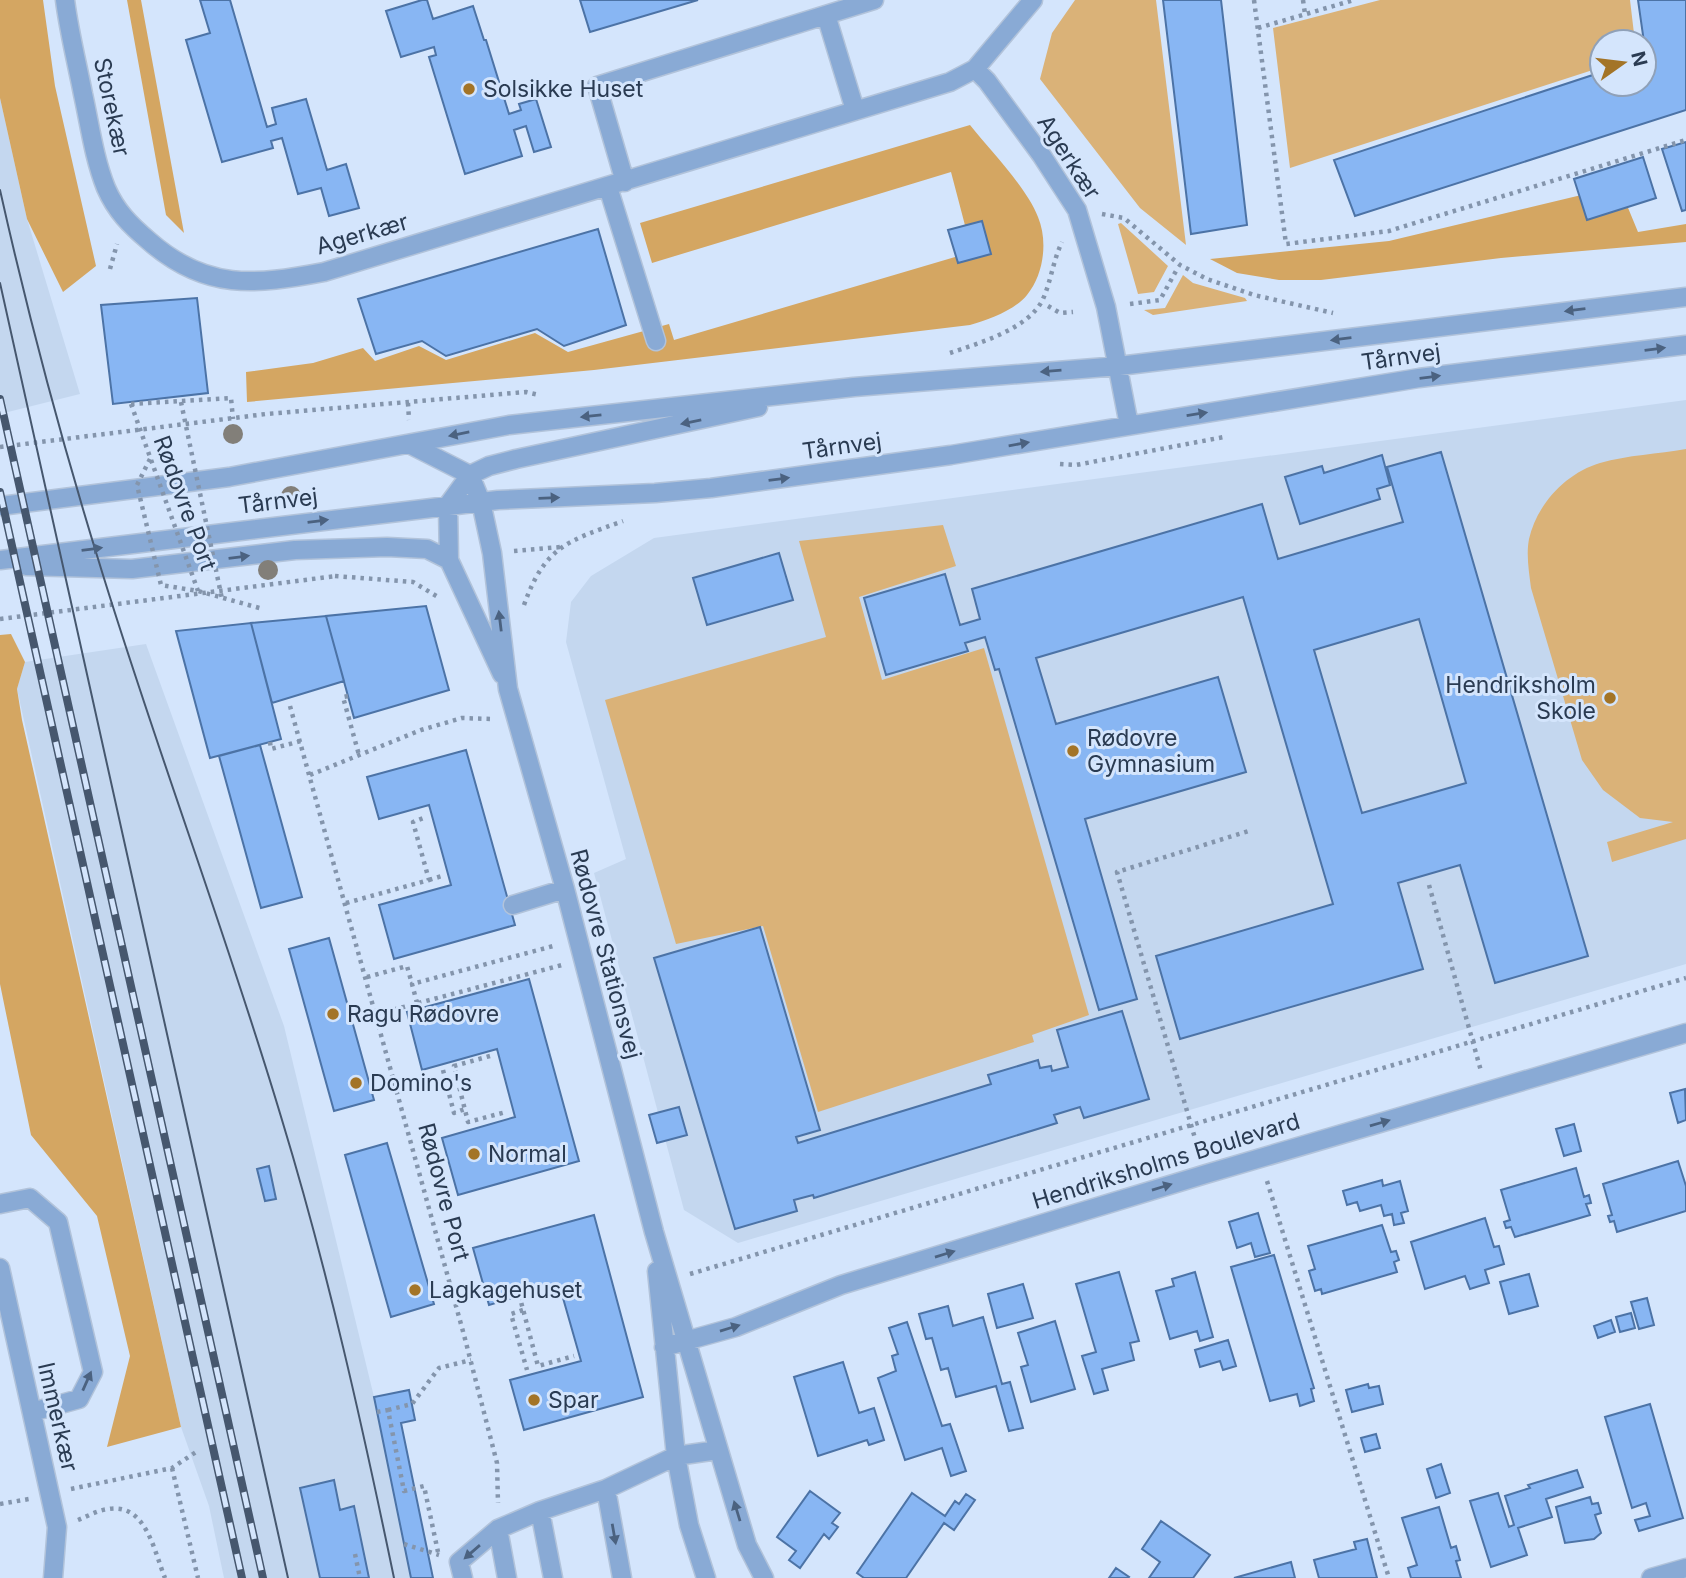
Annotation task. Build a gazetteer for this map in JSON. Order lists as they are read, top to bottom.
{
  "streets": {
    "street": [
      "Storekær",
      "Agerkær",
      "Tårnvej",
      "Rødovre Stationsvej",
      "Hendriksholms Boulevard",
      "Immerkær"
    ],
    "path": ["Rødovre Port"]
  },
  "crossings": [
    ["Storekær", "Agerkær"],
    ["Agerkær", "Tårnvej"],
    ["Tårnvej", "Rødovre Stationsvej"],
    ["Rødovre Stationsvej", "Hendriksholms Boulevard"]
  ],
  "one_way": ["Hendriksholms Boulevard"],
  "places": [
    "Solsikke Huset",
    "Hendriksholm Skole",
    "Rødovre Gymnasium",
    "Ragu Rødovre",
    "Domino's",
    "Normal",
    "Lagkagehuset",
    "Spar"
  ],
  "north": "right"
}
